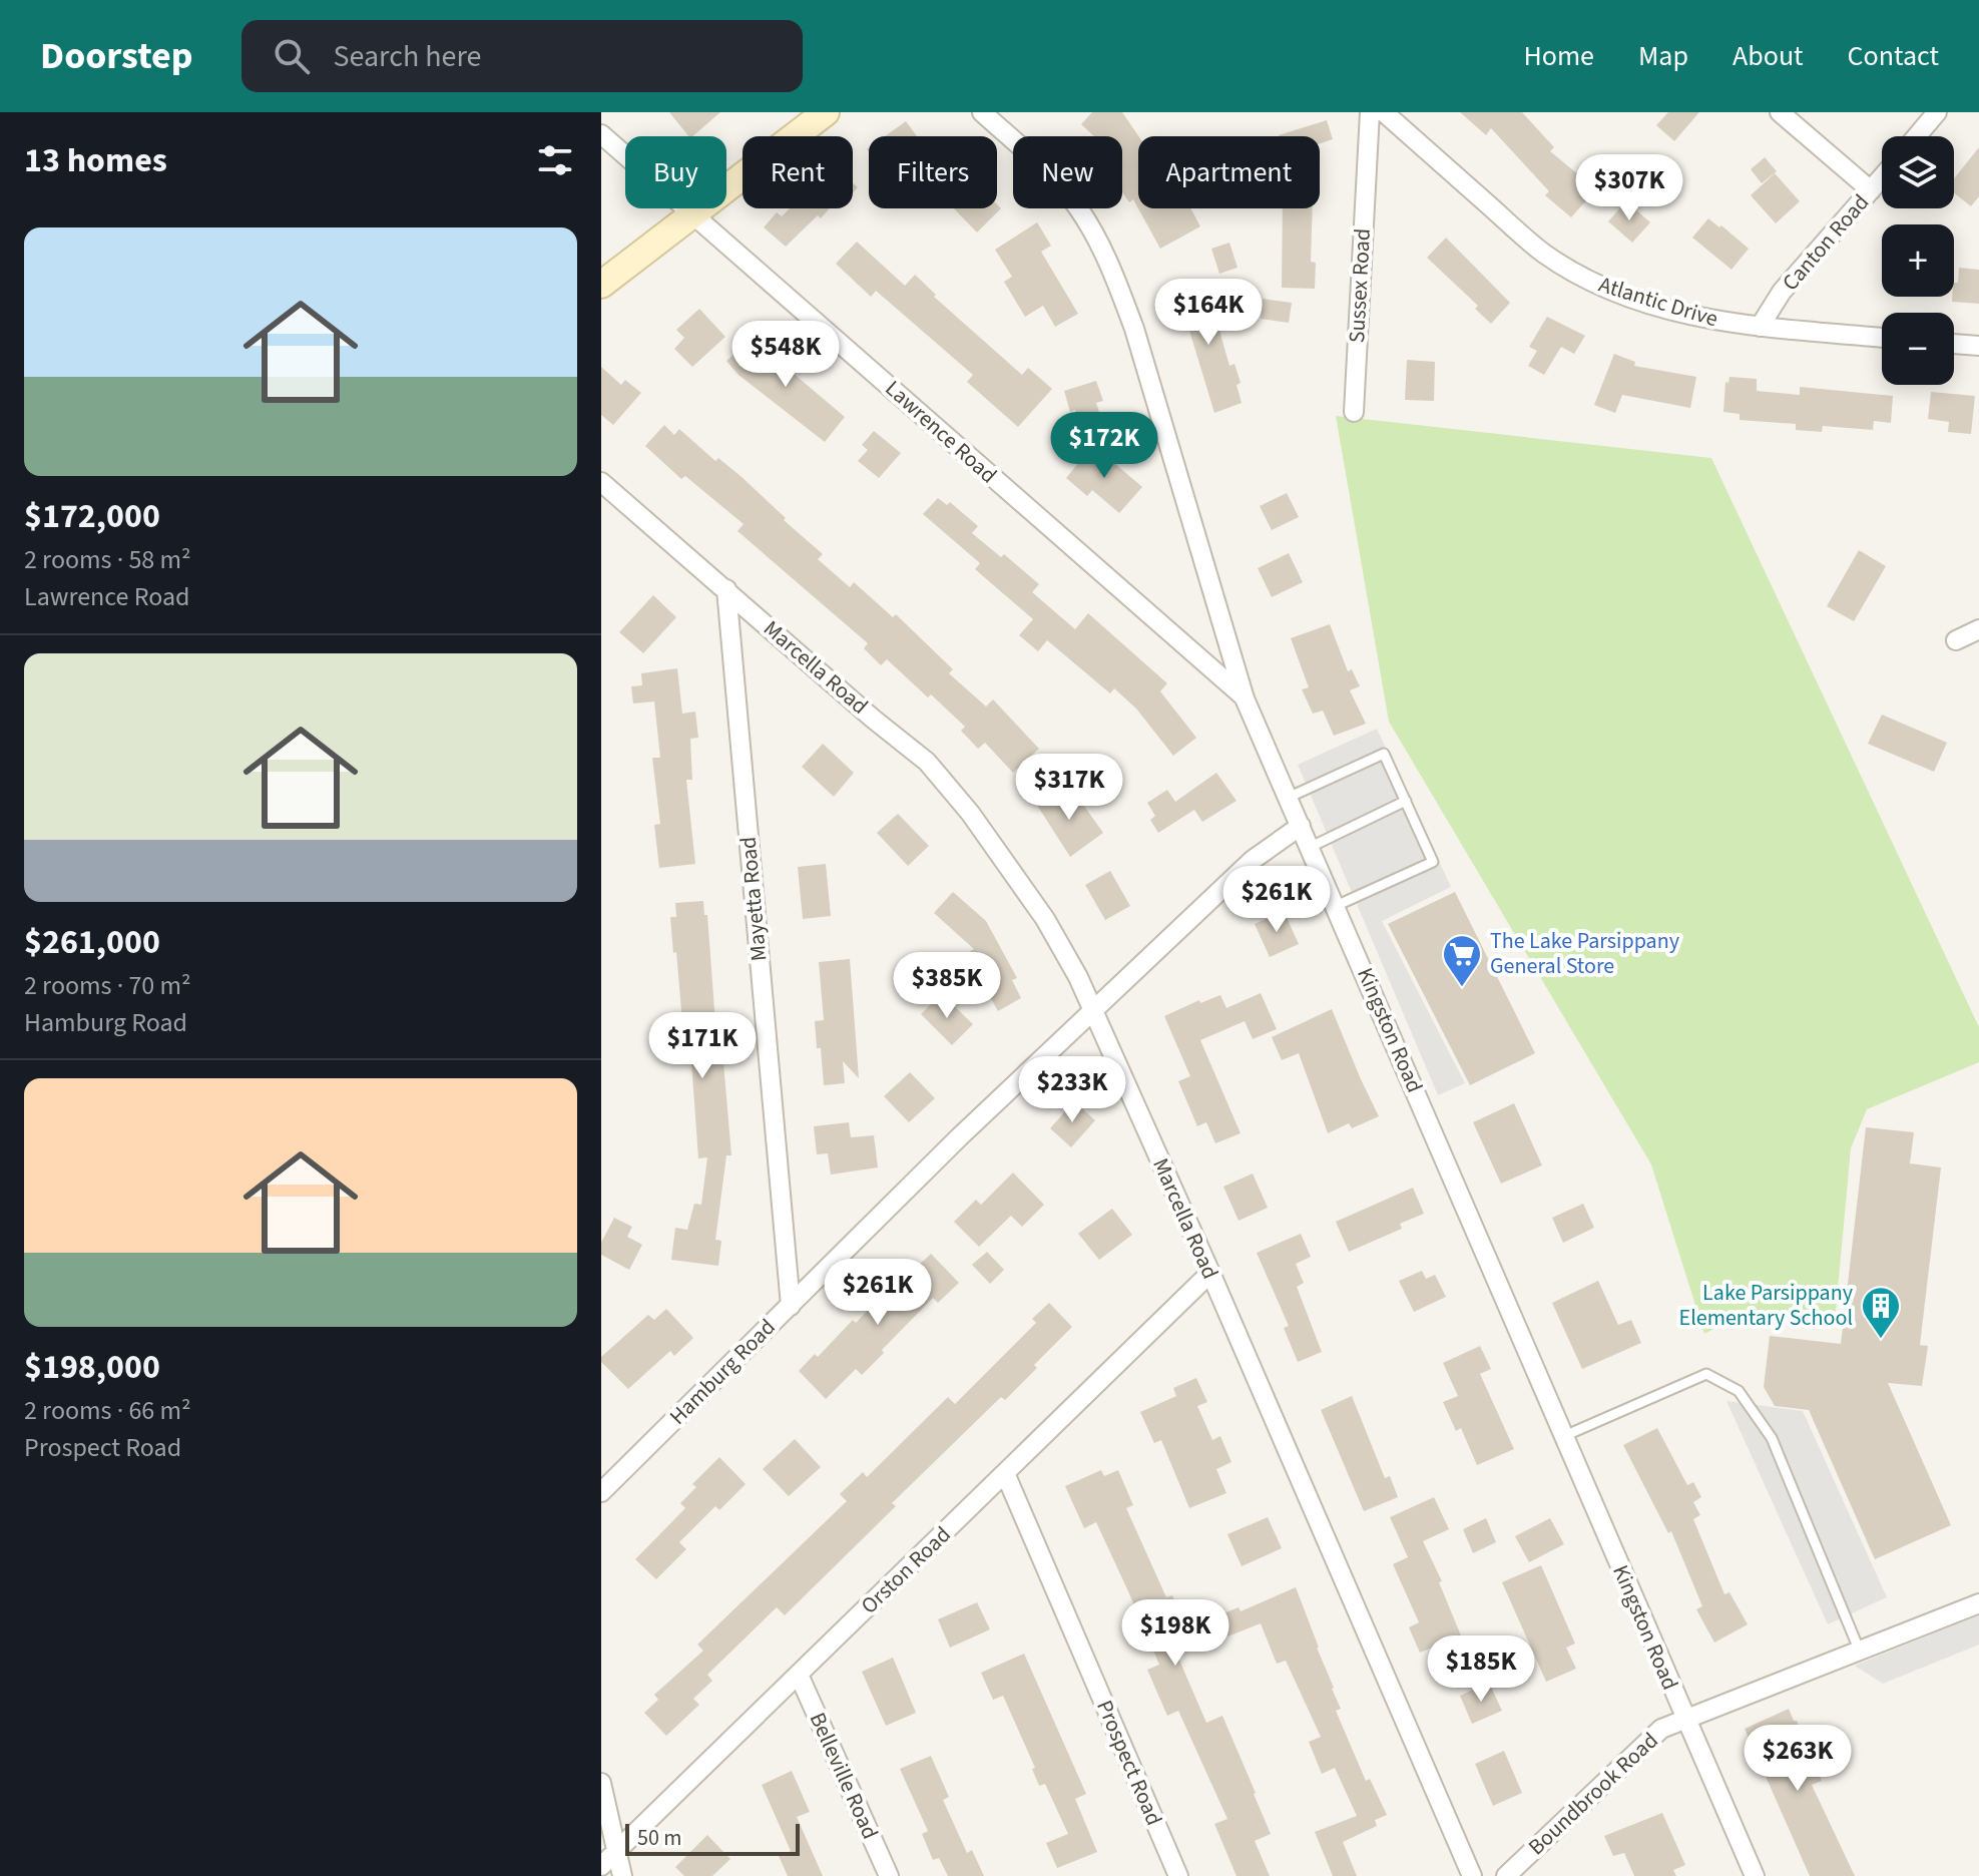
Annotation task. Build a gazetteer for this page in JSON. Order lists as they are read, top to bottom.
{
  "streets": {
    "street": [
      "Canton Road",
      "Sussex Road",
      "Atlantic Drive",
      "Lawrence Road",
      "Marcella Road",
      "Mayetta Road",
      "Kingston Road",
      "Hamburg Road",
      "Orston Road",
      "Prospect Road",
      "Belleville Road",
      "Boundbrook Road"
    ]
  },
  "crossings": [
    ["Canton Road", "Atlantic Drive"],
    ["Lawrence Road", "Kingston Road"],
    ["Marcella Road", "Mayetta Road"],
    ["Marcella Road", "Hamburg Road"],
    ["Marcella Road", "Orston Road"],
    ["Mayetta Road", "Hamburg Road"],
    ["Kingston Road", "Hamburg Road"],
    ["Kingston Road", "Boundbrook Road"],
    ["Orston Road", "Prospect Road"],
    ["Orston Road", "Belleville Road"]
  ],
  "places": {
    "supermarket": ["The Lake Parsippany General Store"],
    "building": ["Lake Parsippany Elementary School"]
  },
  "scale_bar": "50 m",
  "page": {
    "header": "Doorstep",
    "search": "Search here",
    "nav": [
      "Home",
      "Map",
      "About",
      "Contact"
    ],
    "heading": "13 homes",
    "map_buttons": ["+", "−"],
    "chip": [
      "Buy",
      "Rent",
      "Filters",
      "New",
      "Apartment"
    ],
    "price": [
      "$307K",
      "$164K",
      "$548K",
      "$172K",
      "$317K",
      "$261K",
      "$385K",
      "$171K",
      "$233K",
      "$261K",
      "$198K",
      "$185K",
      "$263K"
    ],
    "list": [
      {
        "name": "$172,000",
        "note": "2 rooms · 58 m² · Lawrence Road"
      },
      {
        "name": "$261,000",
        "note": "2 rooms · 70 m² · Hamburg Road"
      },
      {
        "name": "$198,000",
        "note": "2 rooms · 66 m² · Prospect Road"
      }
    ],
    "scale": "50 m"
  }
}
